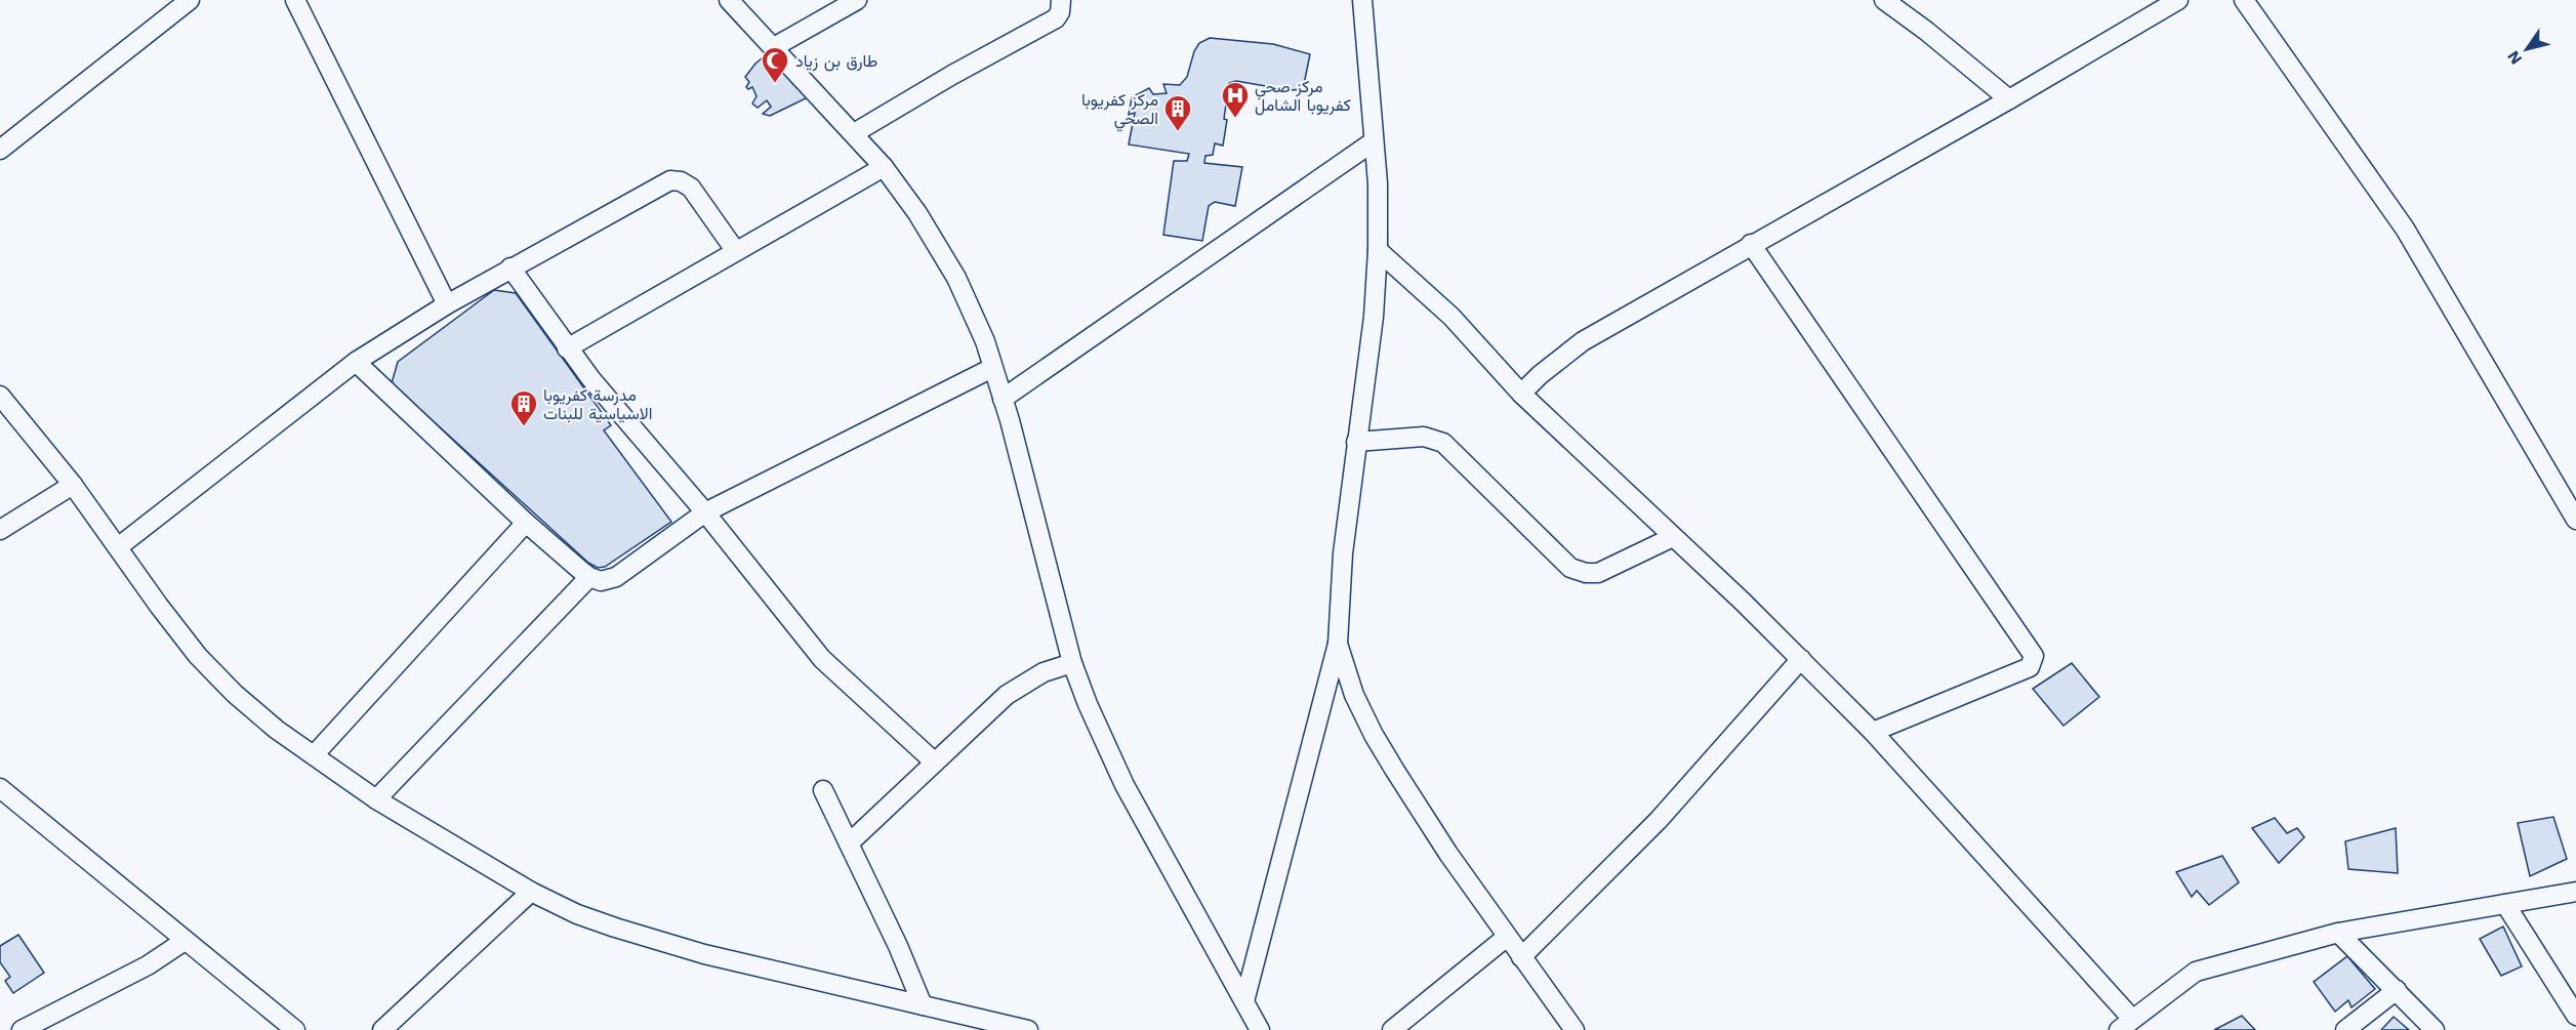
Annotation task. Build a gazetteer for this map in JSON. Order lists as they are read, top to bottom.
{
  "places": {
    "mosque": ["طارق بن زياد"],
    "hospital": ["مركز صحي كفريوبا الشامل"],
    "building": ["مركز كفريوبا الصحي", "مدرسة كفريوبا الاسياسية للبنات"]
  },
  "north": "bottom left"
}
